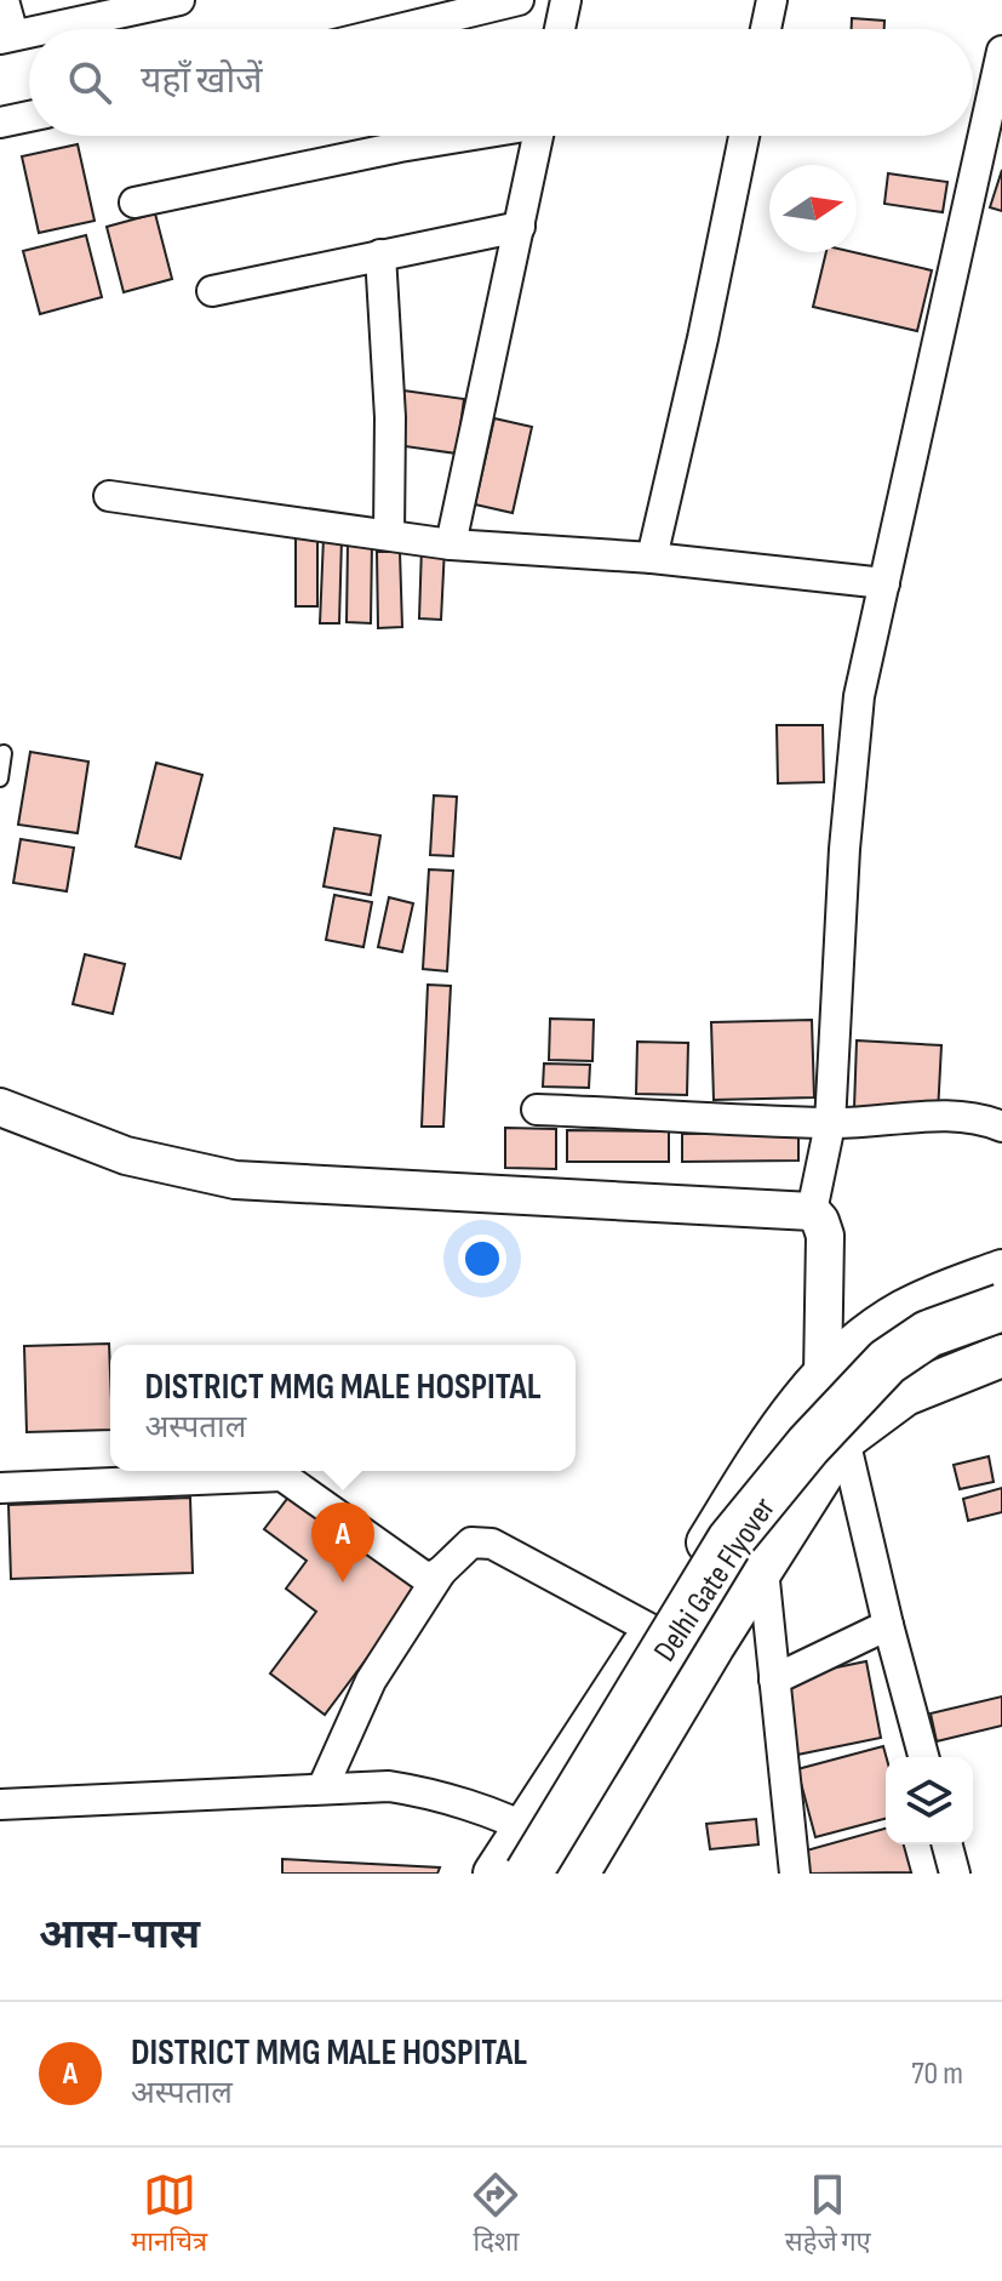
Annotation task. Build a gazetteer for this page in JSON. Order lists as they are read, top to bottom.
{
  "streets": {
    "highway": ["Delhi Gate Flyover"]
  },
  "north": "right",
  "page": {
    "search": "यहाँ खोजें",
    "popup": ["DISTRICT MMG MALE HOSPITAL", "अस्पताल"],
    "pins": "A",
    "heading": "आस-पास",
    "list": [
      {
        "mark": "A",
        "name": "DISTRICT MMG MALE HOSPITAL",
        "note": "अस्पताल",
        "value": "70 m"
      }
    ],
    "nav": ["मानचित्र", "दिशा", "सहेजे गए"]
  }
}
